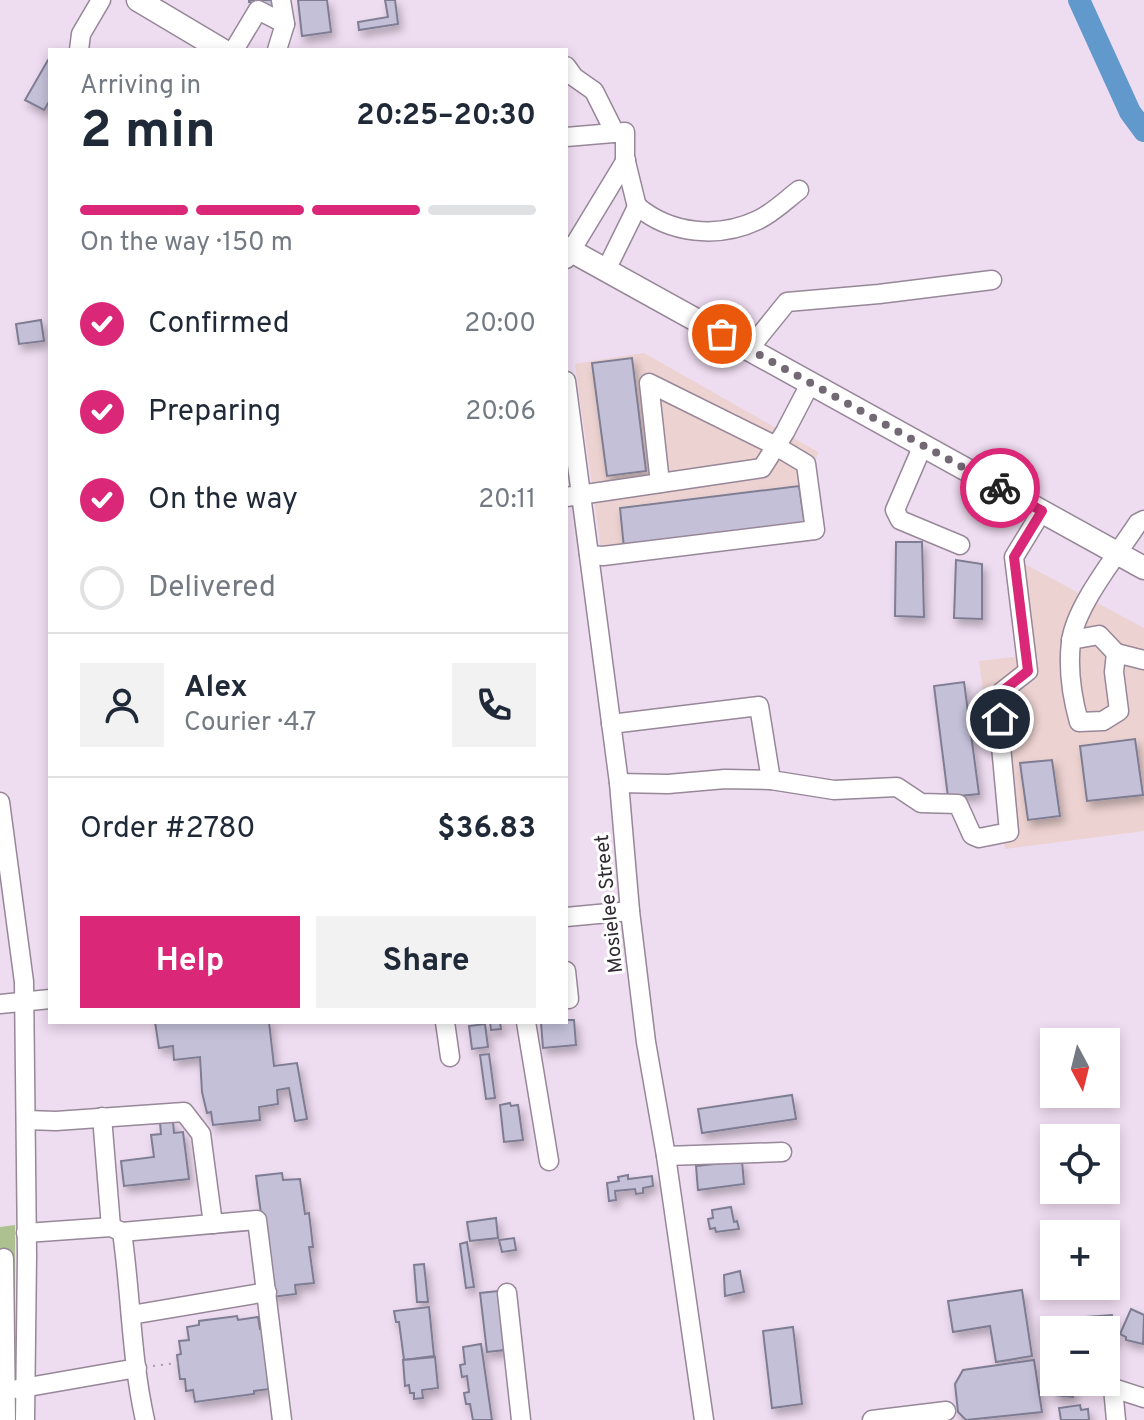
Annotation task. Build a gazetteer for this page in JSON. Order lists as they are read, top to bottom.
{
  "streets": {
    "street": ["Mosielee Street"]
  },
  "north": "bottom",
  "page": {
    "heading": ["2 min", "Arriving in", "20:25–20:30"],
    "panel": [
      "Alex",
      "Courier · 4.7",
      "Order #2780",
      "$36.83"
    ],
    "bar": "On the way · 150 m",
    "list": [
      ["Confirmed", "20:00"],
      ["Preparing", "20:06"],
      ["On the way", "20:11"],
      "Delivered"
    ],
    "buttons": ["Help", "Share"],
    "map_buttons": ["+", "−"]
  }
}
